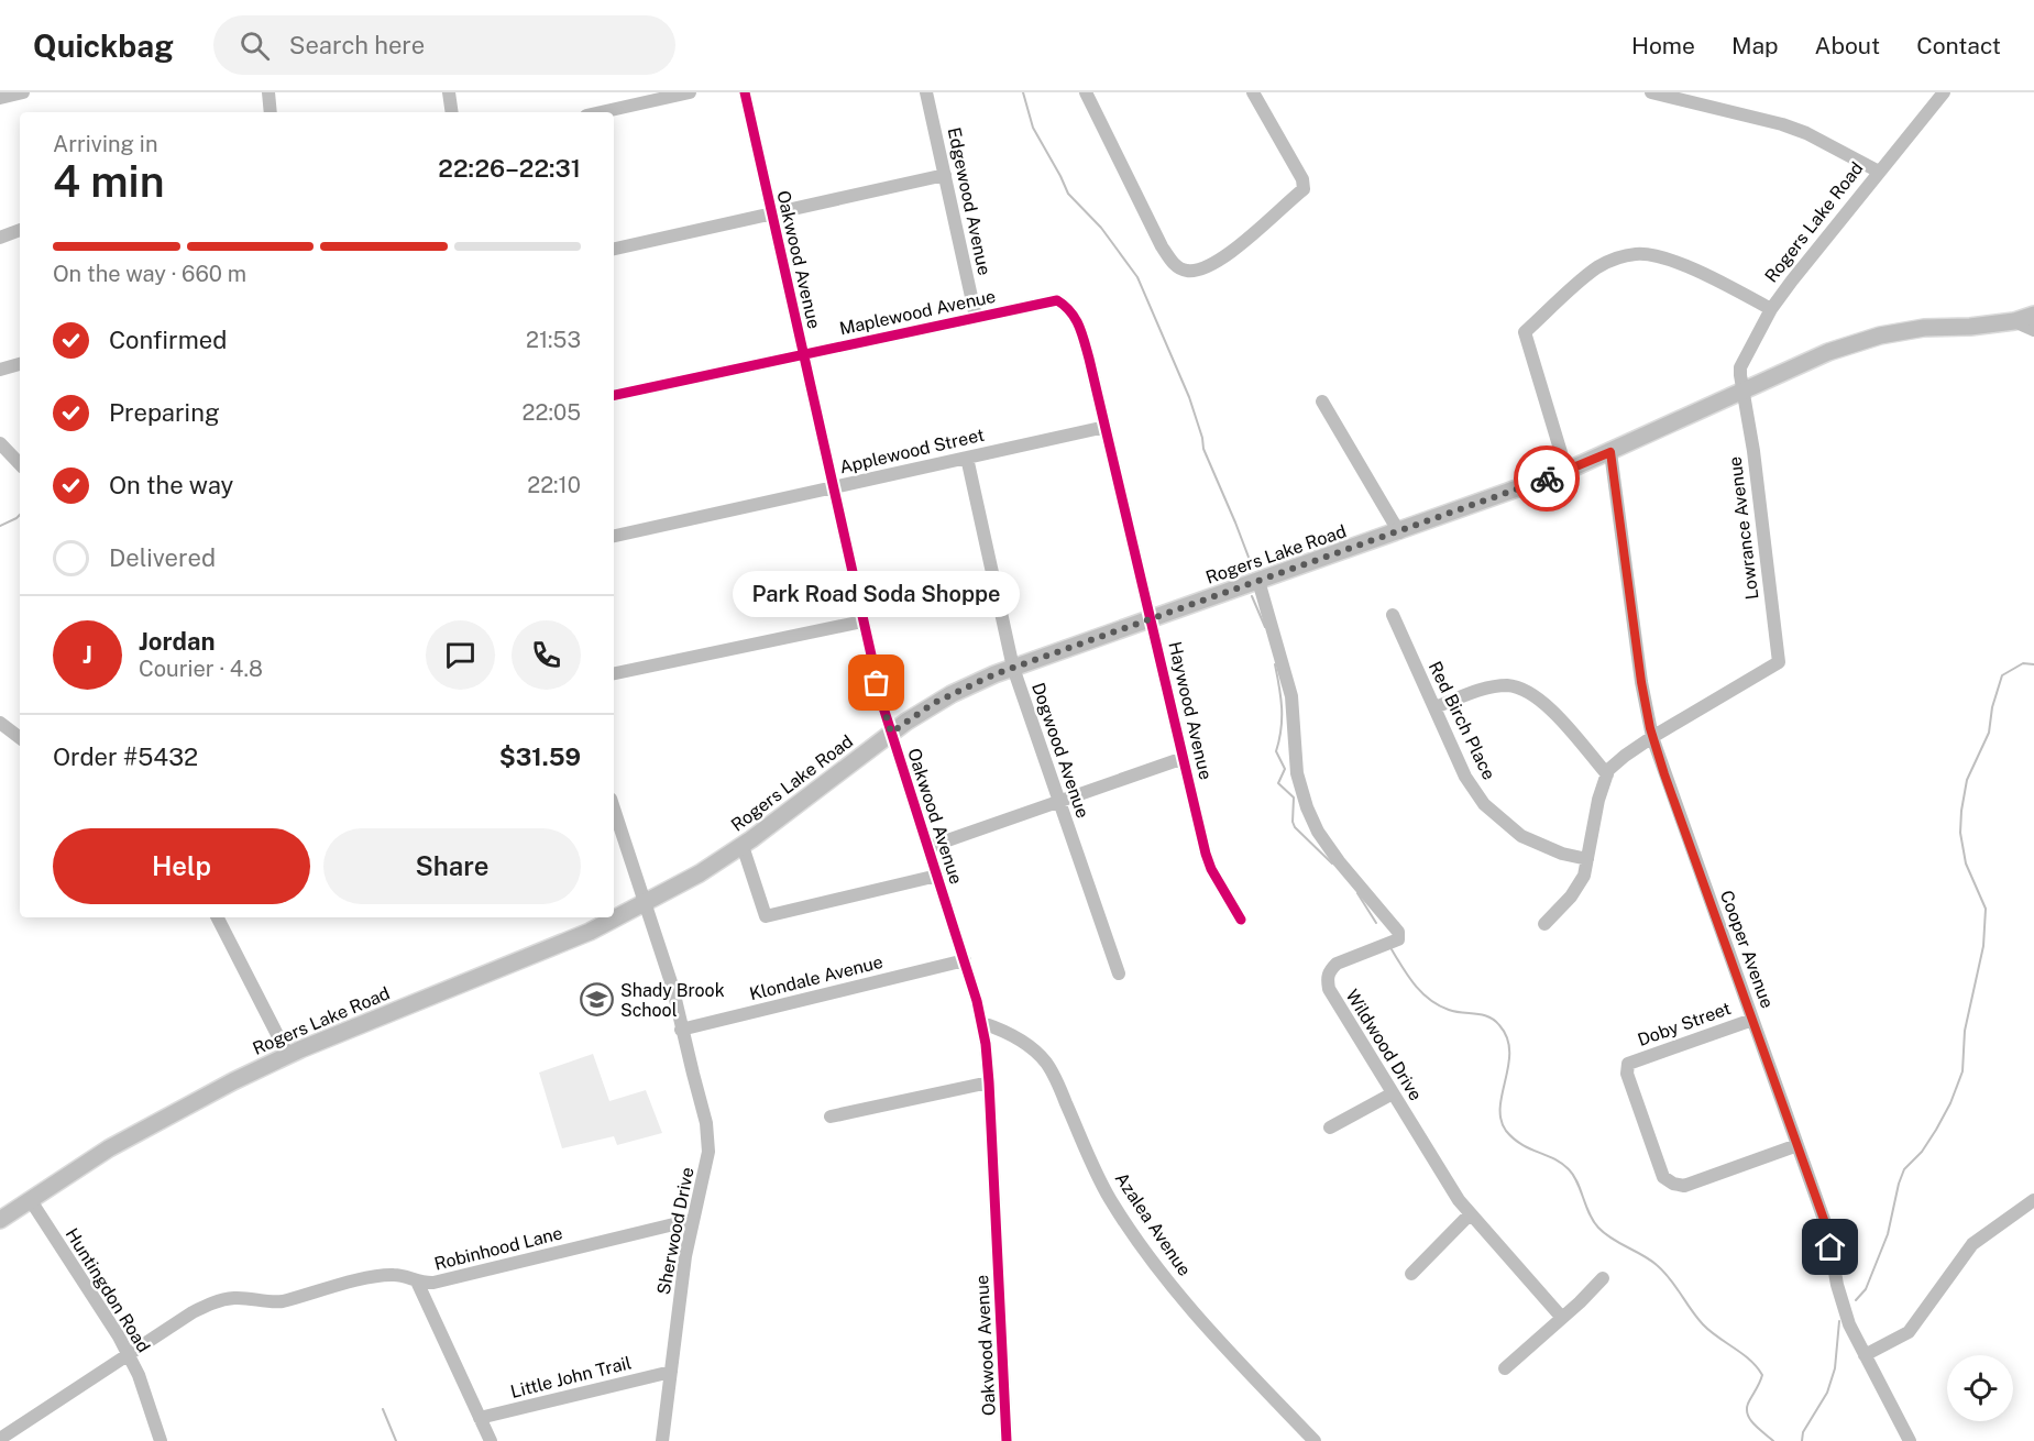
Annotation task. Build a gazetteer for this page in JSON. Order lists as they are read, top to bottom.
{
  "streets": {
    "main road": ["Rogers Lake Road"],
    "street": [
      "Edgewood Avenue",
      "Oakwood Avenue",
      "Maplewood Avenue",
      "Applewood Street",
      "Lowrance Avenue",
      "Haywood Avenue",
      "Red Birch Place",
      "Dogwood Avenue",
      "Cooper Avenue",
      "Klondale Avenue",
      "Doby Street",
      "Wildwood Drive",
      "Azalea Avenue",
      "Sherwood Drive",
      "Robinhood Lane",
      "Huntingdon Road",
      "Little John Trail"
    ]
  },
  "crossings": [
    ["Edgewood Avenue", "Maplewood Avenue"],
    ["Rogers Lake Road", "Oakwood Avenue"],
    ["Rogers Lake Road", "Lowrance Avenue"],
    ["Rogers Lake Road", "Haywood Avenue"],
    ["Rogers Lake Road", "Dogwood Avenue"],
    ["Rogers Lake Road", "Cooper Avenue"],
    ["Rogers Lake Road", "Wildwood Drive"],
    ["Rogers Lake Road", "Huntingdon Road"],
    ["Oakwood Avenue", "Maplewood Avenue"],
    ["Oakwood Avenue", "Applewood Street"],
    ["Oakwood Avenue", "Klondale Avenue"],
    ["Oakwood Avenue", "Azalea Avenue"],
    ["Maplewood Avenue", "Haywood Avenue"],
    ["Applewood Street", "Haywood Avenue"],
    ["Applewood Street", "Dogwood Avenue"],
    ["Lowrance Avenue", "Cooper Avenue"],
    ["Cooper Avenue", "Doby Street"],
    ["Klondale Avenue", "Sherwood Drive"],
    ["Sherwood Drive", "Robinhood Lane"],
    ["Sherwood Drive", "Little John Trail"],
    ["Robinhood Lane", "Huntingdon Road"]
  ],
  "places": {
    "other": ["Park Road Soda Shoppe"],
    "school or university": ["Shady Brook School"]
  },
  "page": {
    "header": "Quickbag",
    "search": "Search here",
    "nav": [
      "Home",
      "Map",
      "About",
      "Contact"
    ],
    "heading": ["4 min", "Arriving in", "22:26–22:31"],
    "panel": [
      "Jordan",
      "Courier · 4.8",
      "Order #5432",
      "$31.59"
    ],
    "bar": "On the way · 660 m",
    "list": [
      ["Confirmed", "21:53"],
      ["Preparing", "22:05"],
      ["On the way", "22:10"],
      "Delivered"
    ],
    "bubble": "Park Road Soda Shoppe",
    "round": "J",
    "buttons": ["Help", "Share"]
  }
}
